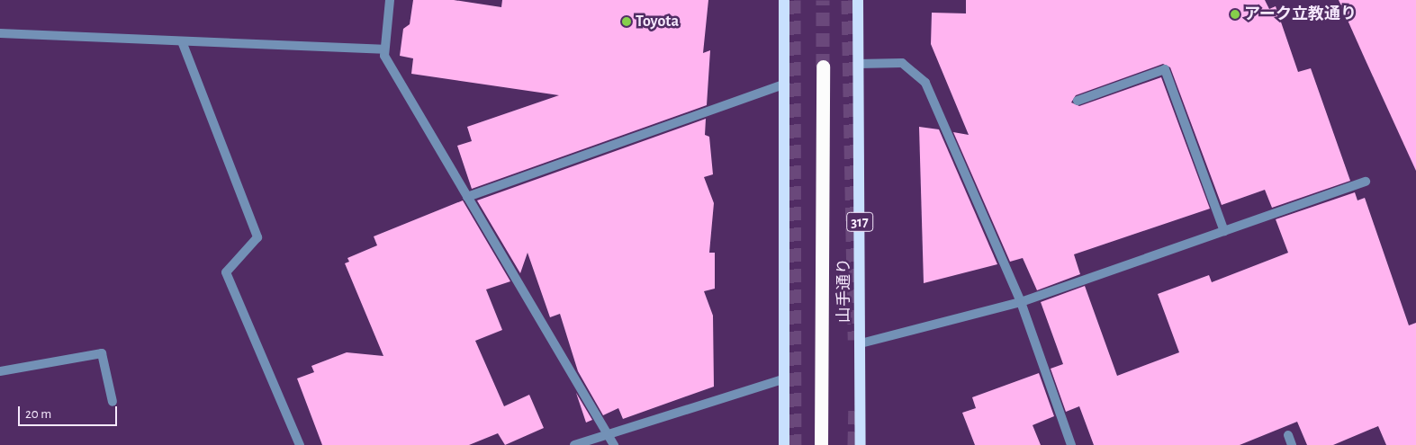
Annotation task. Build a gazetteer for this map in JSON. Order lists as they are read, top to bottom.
{
  "streets": {
    "main road": ["317", "山手通り"]
  },
  "places": ["アーク立教通り", "Toyota"],
  "scale_bar": "20 m"
}
